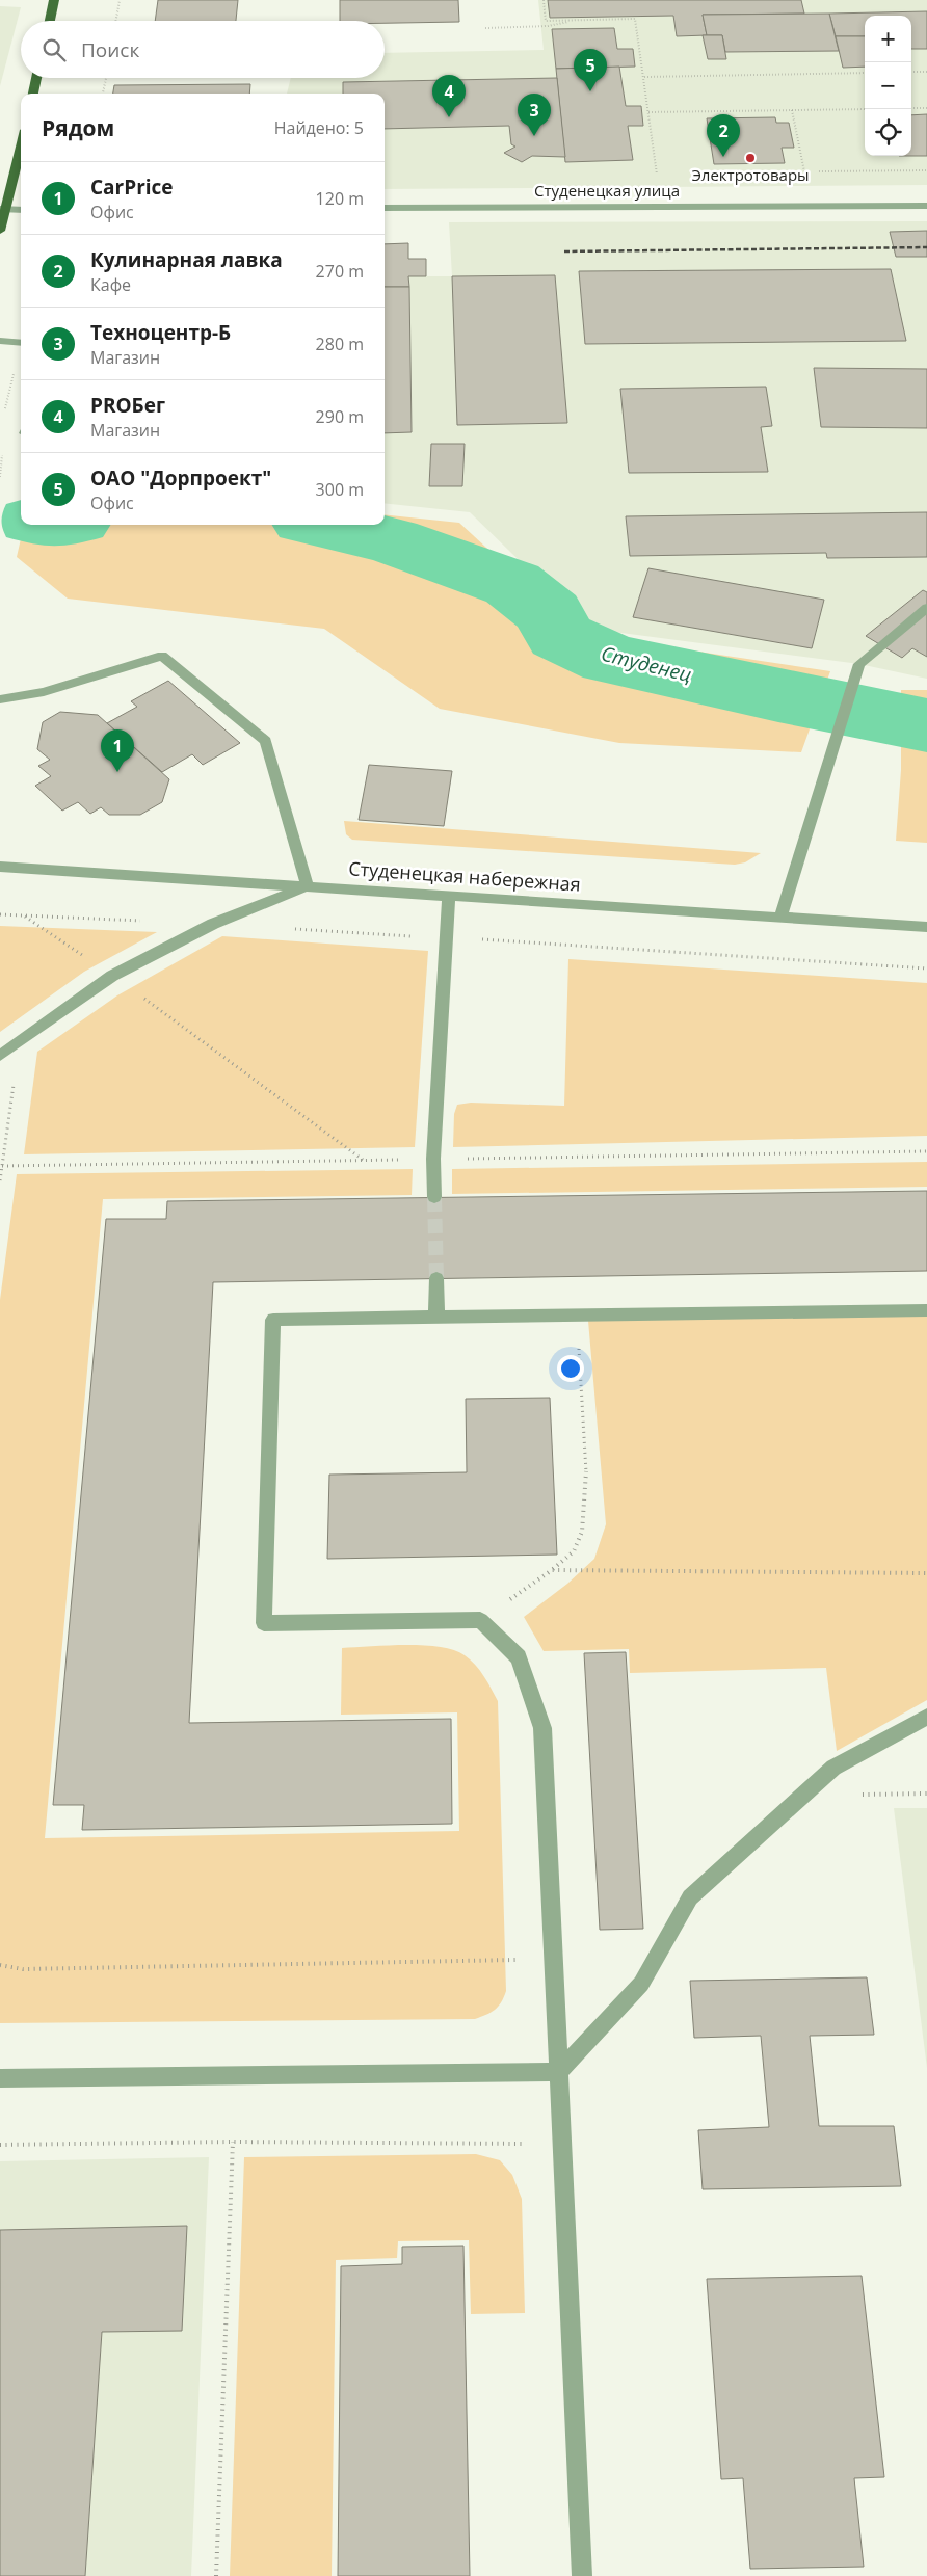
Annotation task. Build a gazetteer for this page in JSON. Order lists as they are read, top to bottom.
{
  "streets": {
    "street": ["Студенецкая улица", "Студенецкая набережная"]
  },
  "water": ["Студенец"],
  "places": ["Электротовары"],
  "page": {
    "map_buttons": ["+", "−"],
    "search": "Поиск",
    "pins": [
      "5",
      "4",
      "3",
      "2",
      "1"
    ],
    "heading": ["Рядом", "Найдено: 5"],
    "list": [
      {
        "mark": "1",
        "name": "CarPrice",
        "note": "Офис",
        "value": "120 m"
      },
      {
        "mark": "2",
        "name": "Кулинарная лавка",
        "note": "Кафе",
        "value": "270 m"
      },
      {
        "mark": "3",
        "name": "Техноцентр-Б",
        "note": "Магазин",
        "value": "280 m"
      },
      {
        "mark": "4",
        "name": "PROБег",
        "note": "Магазин",
        "value": "290 m"
      },
      {
        "mark": "5",
        "name": "ОАО \"Дорпроект\"",
        "note": "Офис",
        "value": "300 m"
      }
    ]
  }
}
